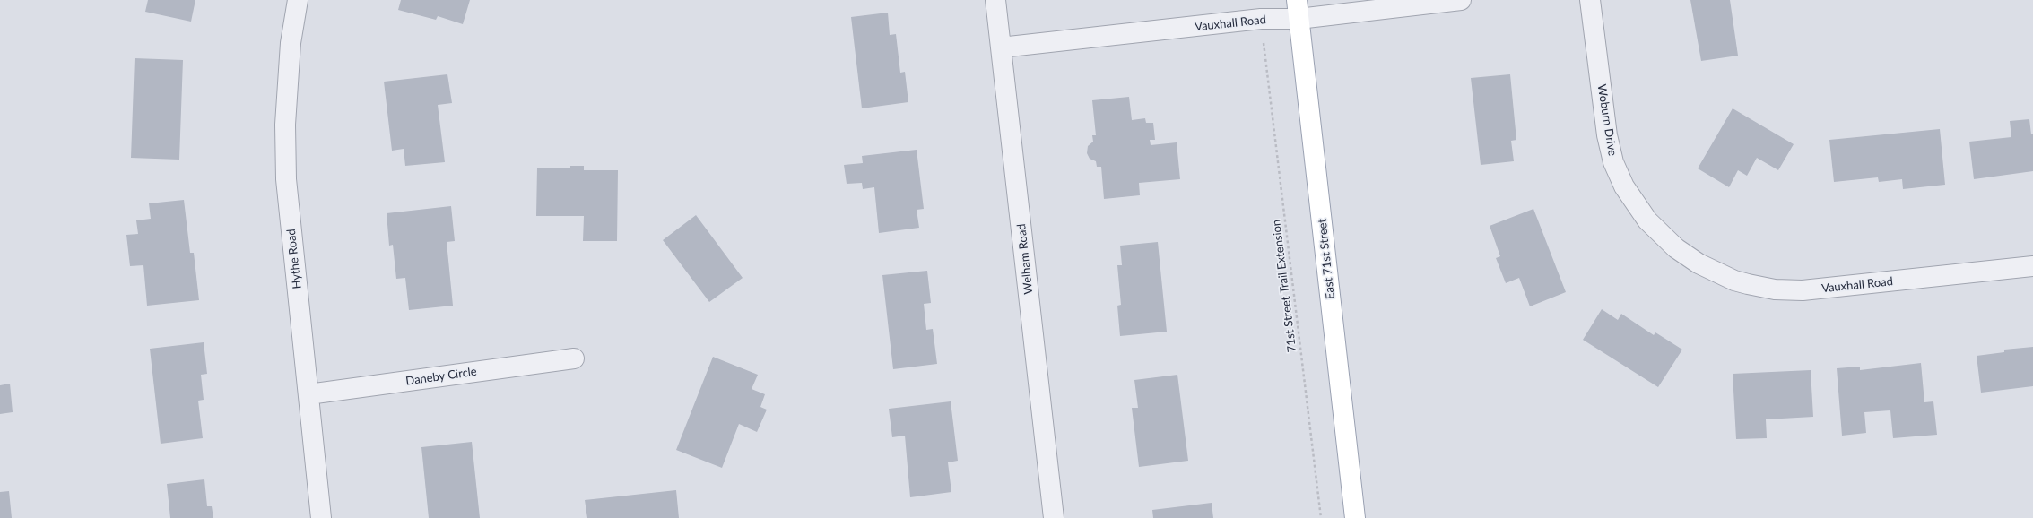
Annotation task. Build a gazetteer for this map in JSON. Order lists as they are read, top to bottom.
{
  "streets": {
    "main road": ["East 71st Street"],
    "street": [
      "Vauxhall Road",
      "Woburn Drive",
      "Hythe Road",
      "Welham Road",
      "Daneby Circle"
    ],
    "path": ["71st Street Trail Extension"]
  },
  "crossings": [
    ["Vauxhall Road", "Woburn Drive"],
    ["Vauxhall Road", "Welham Road"],
    ["Vauxhall Road", "East 71st Street"],
    ["Hythe Road", "Daneby Circle"]
  ]
}
